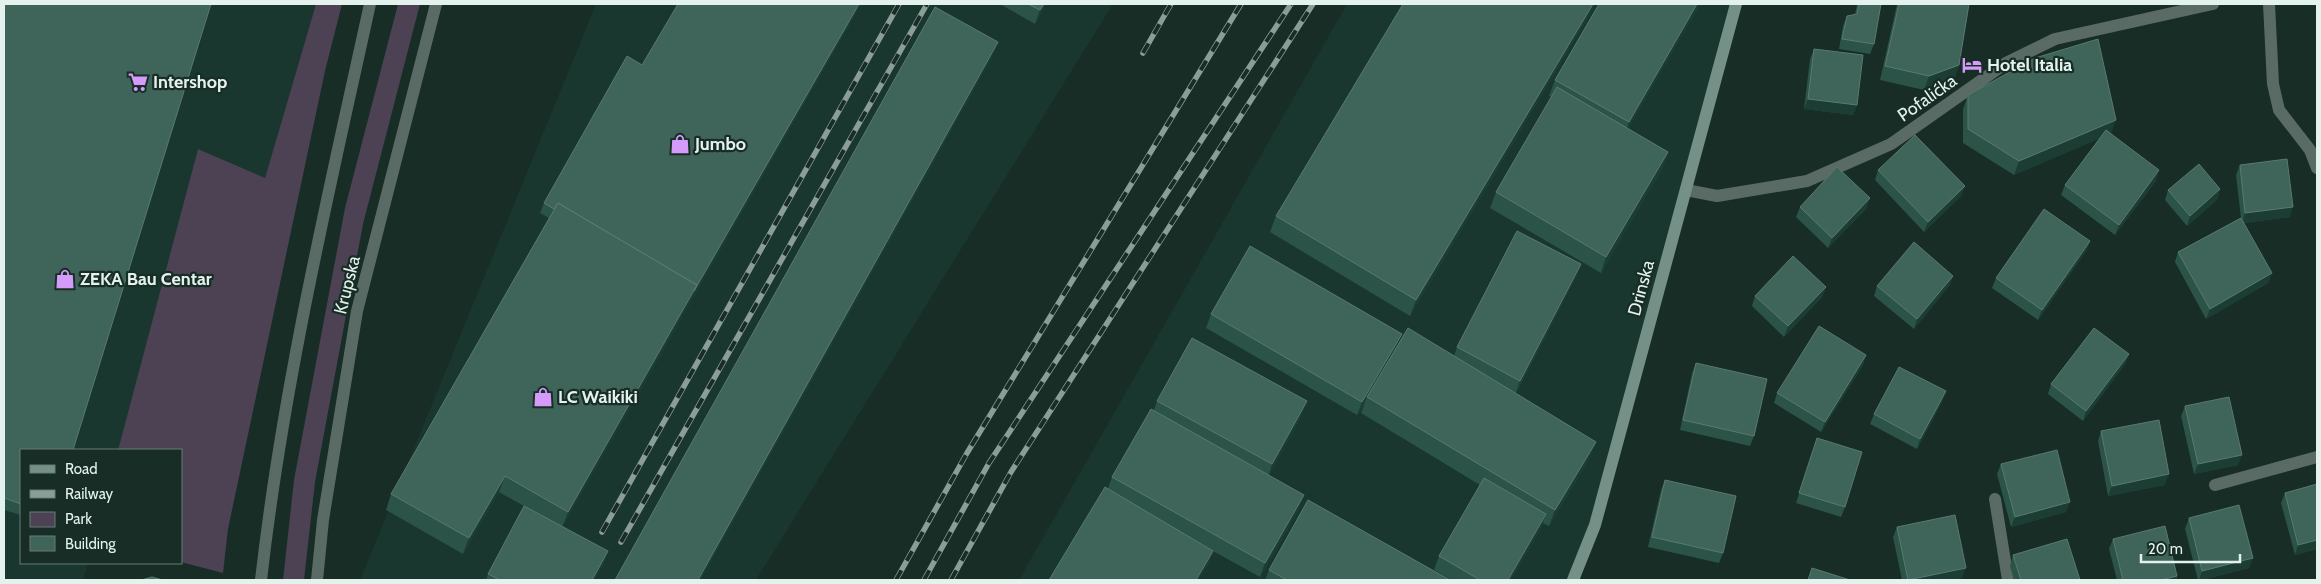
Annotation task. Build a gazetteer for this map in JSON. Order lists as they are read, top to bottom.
{
  "streets": {
    "main road": ["Drinska"],
    "street": ["Pofalićka", "Krupska"]
  },
  "crossings": [
    ["Pofalićka", "Drinska"]
  ],
  "places": {
    "hotel": ["Hotel Italia"],
    "supermarket": ["Intershop"],
    "shop": ["Jumbo", "ZEKA Bau Centar", "LC Waikiki"]
  },
  "legend": [
    "Road",
    "Railway",
    "Park",
    "Building"
  ],
  "scale_bar": "20 m"
}
